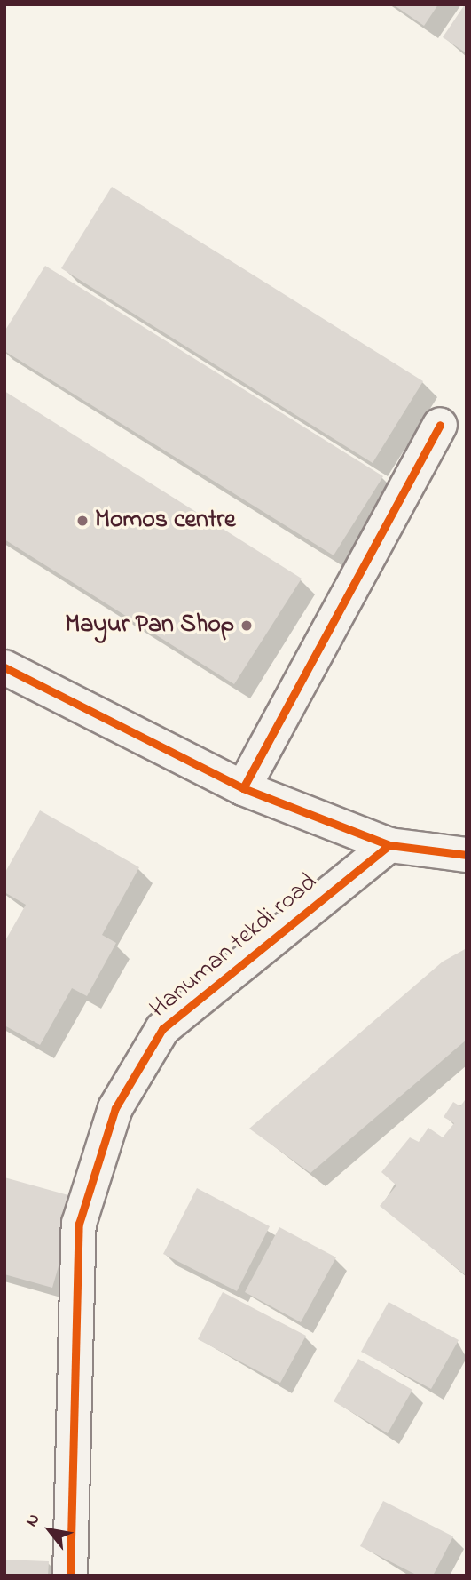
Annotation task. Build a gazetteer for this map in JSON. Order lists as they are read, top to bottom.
{
  "streets": {
    "street": ["Hanuman tekdi road"]
  },
  "places": ["Momos centre", "Mayur Pan Shop"],
  "north": "top left"
}
